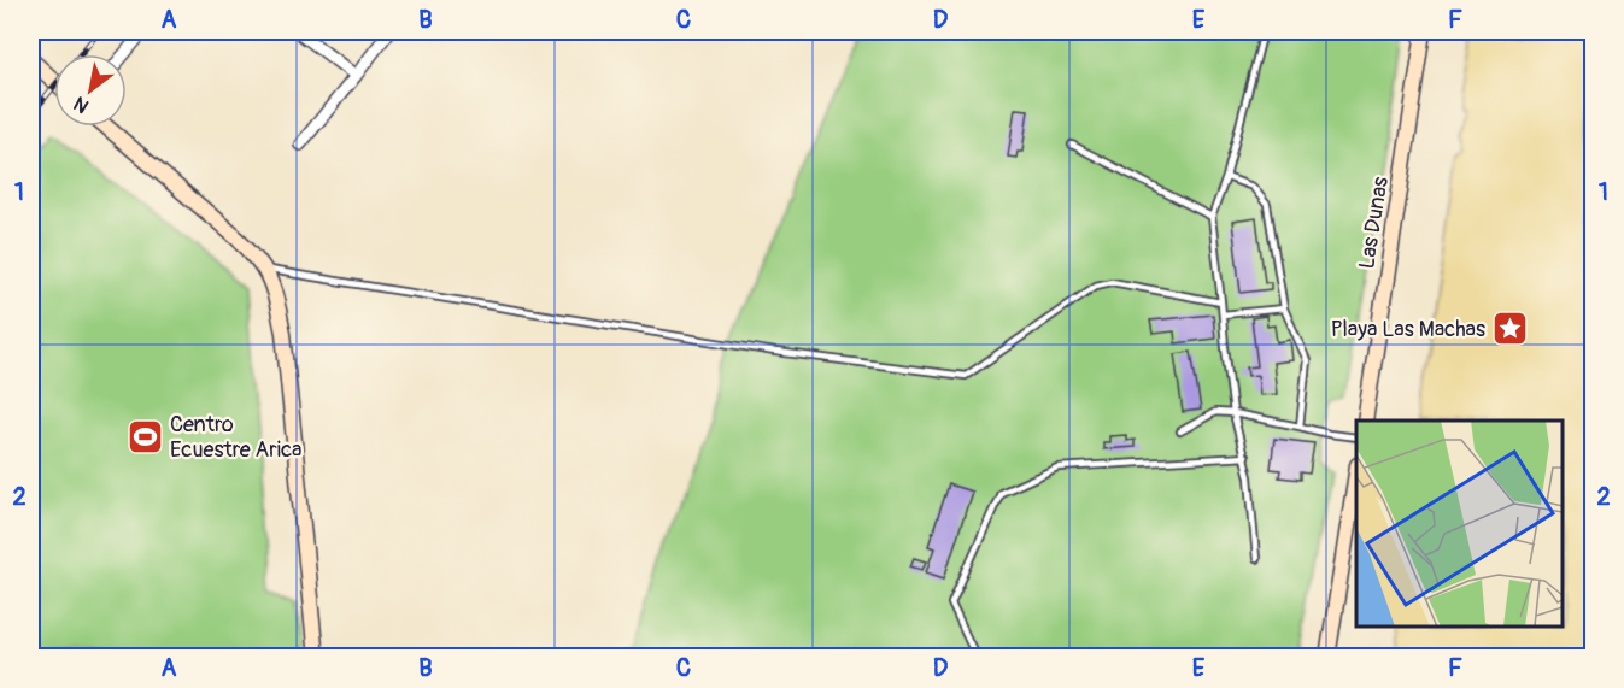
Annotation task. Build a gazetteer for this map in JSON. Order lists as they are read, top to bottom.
{
  "streets": {
    "main road": ["Las Dunas"]
  },
  "places": {
    "place": ["Playa Las Machas"],
    "sports": ["Centro Ecuestre Arica"]
  },
  "north": "bottom left",
  "grid": {
    "columns": [
      "A",
      "B",
      "C",
      "D",
      "E",
      "F"
    ],
    "rows": ["1", "2"]
  }
}
